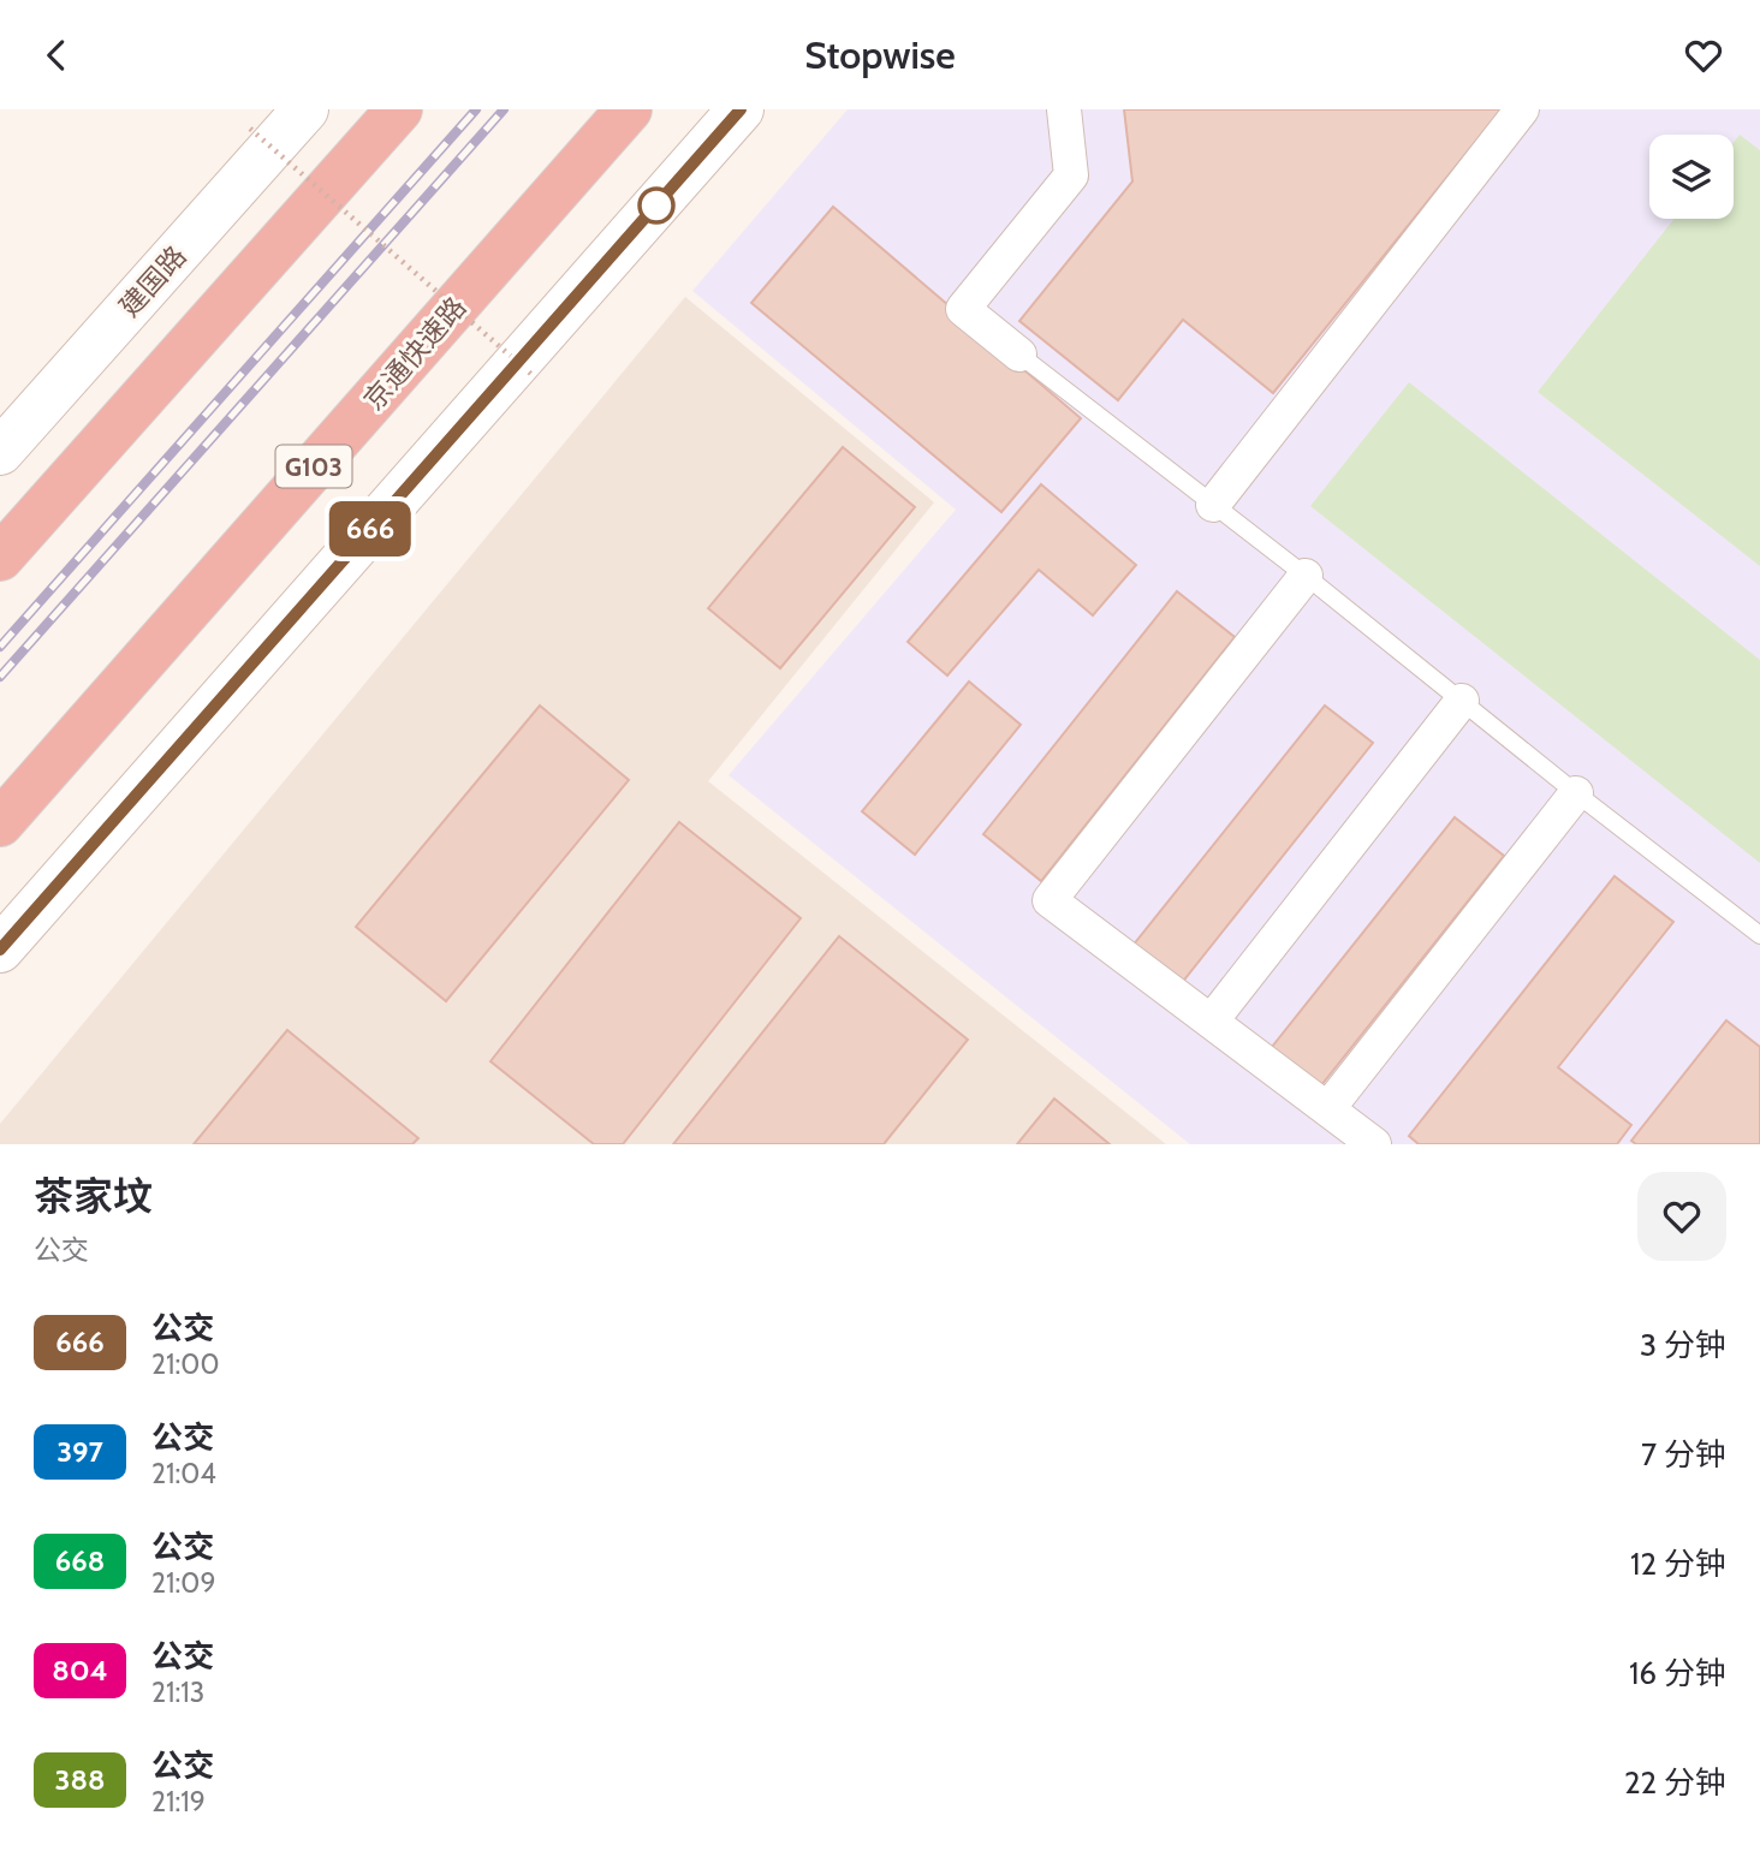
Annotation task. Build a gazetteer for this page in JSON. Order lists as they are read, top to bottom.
{
  "streets": {
    "highway": ["京通快速路", "G103"],
    "main road": ["建国路"]
  },
  "lines": ["bus line 666"],
  "page": {
    "header": "Stopwise",
    "on_map": "666",
    "heading": ["茶家坟", "公交"],
    "list": [
      {
        "mark": "666",
        "name": "公交",
        "note": "21:00",
        "value": "3 分钟"
      },
      {
        "mark": "397",
        "name": "公交",
        "note": "21:04",
        "value": "7 分钟"
      },
      {
        "mark": "668",
        "name": "公交",
        "note": "21:09",
        "value": "12 分钟"
      },
      {
        "mark": "804",
        "name": "公交",
        "note": "21:13",
        "value": "16 分钟"
      },
      {
        "mark": "388",
        "name": "公交",
        "note": "21:19",
        "value": "22 分钟"
      }
    ]
  }
}
